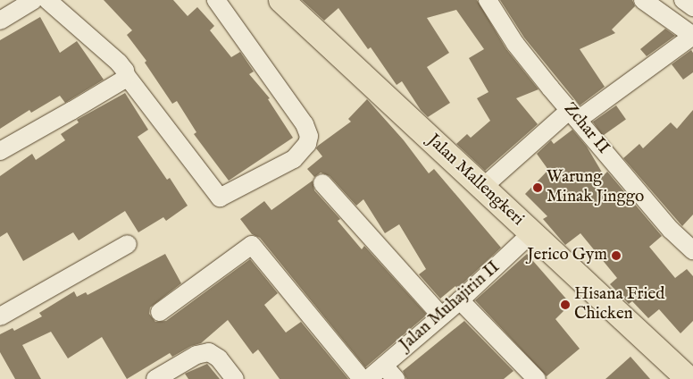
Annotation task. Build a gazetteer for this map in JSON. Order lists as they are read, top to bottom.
{
  "streets": {
    "main road": ["Jalan Mallengkeri"],
    "street": ["Zchar II", "Jalan Muhajirin II"]
  },
  "crossings": [
    ["Jalan Mallengkeri", "Jalan Muhajirin II"]
  ],
  "places": ["Warung Minak Jinggo", "Jerico Gym", "Hisana Fried Chicken"]
}
